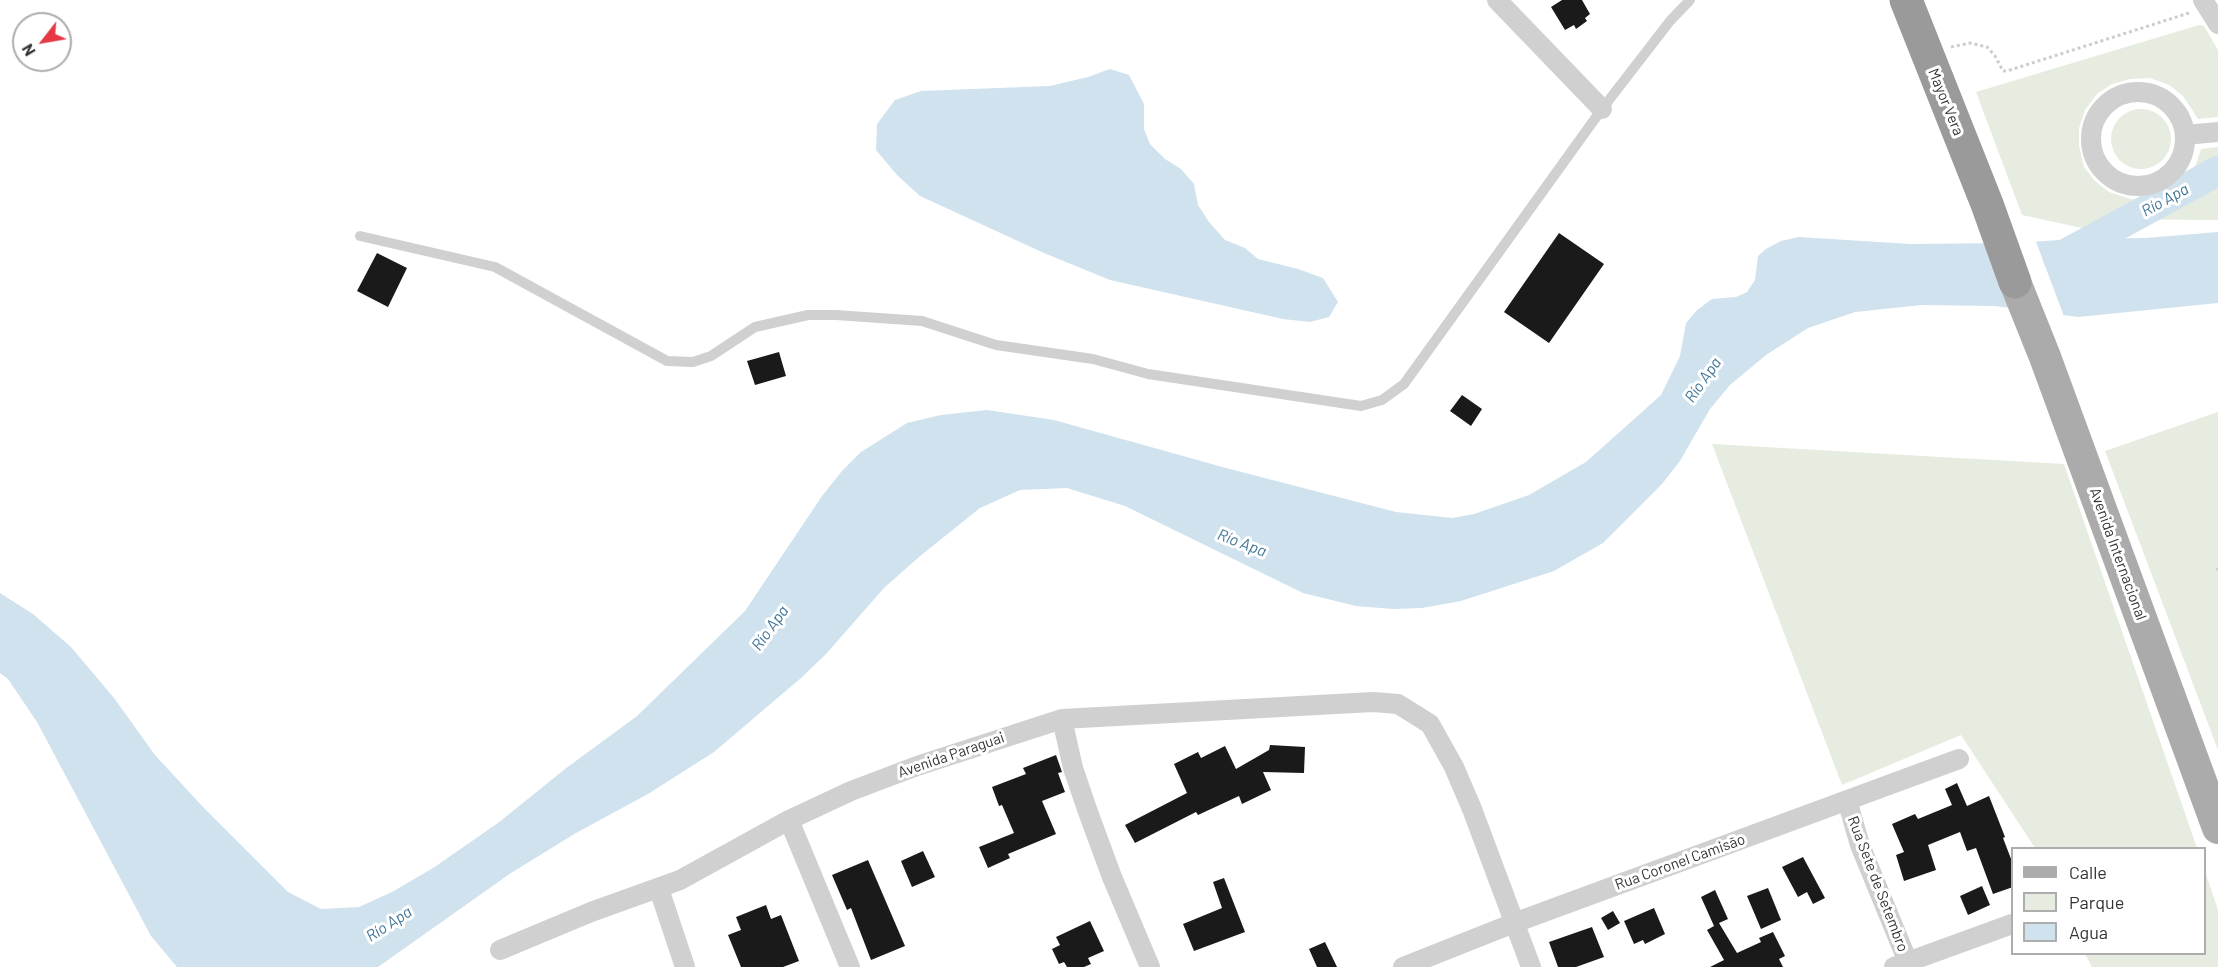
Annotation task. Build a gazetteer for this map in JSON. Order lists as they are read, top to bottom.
{
  "streets": {
    "highway": ["Mayor Vera"],
    "main road": ["Avenida Internacional"],
    "street": ["Avenida Paraguai", "Rua Coronel Camisão", "Rua Sete de Setembro"]
  },
  "crossings": [
    ["Mayor Vera", "Avenida Internacional"],
    ["Avenida Paraguai", "Rua Coronel Camisão"],
    ["Rua Coronel Camisão", "Rua Sete de Setembro"]
  ],
  "water": ["Río Apa"],
  "legend": ["Calle", "Parque", "Agua"],
  "north": "bottom left"
}
